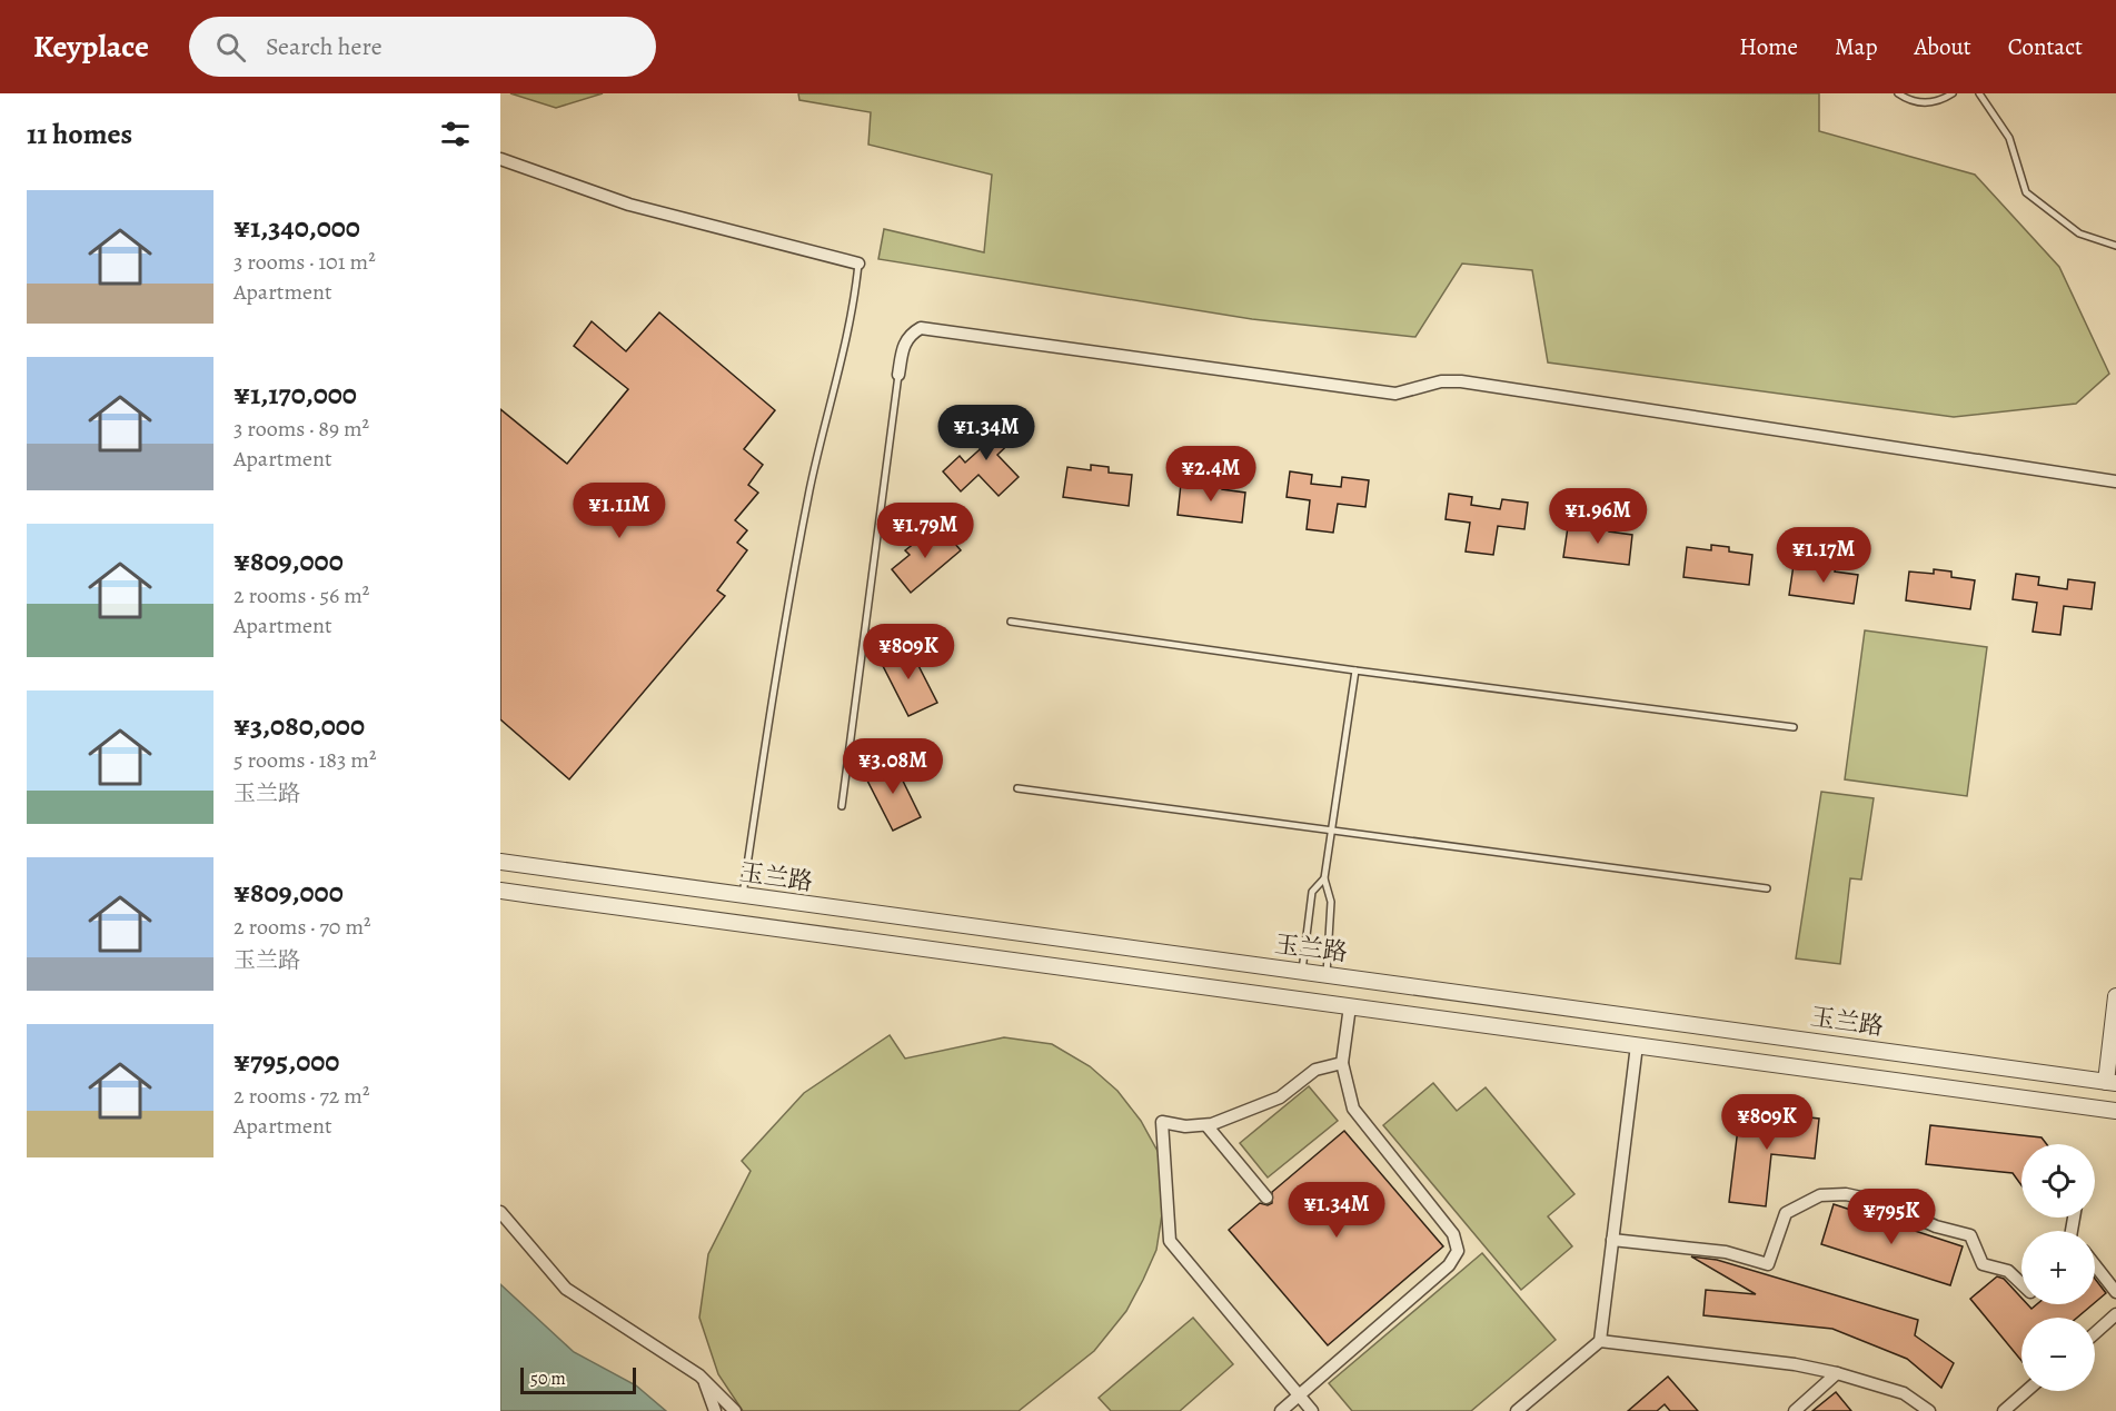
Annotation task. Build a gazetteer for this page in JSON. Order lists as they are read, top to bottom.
{
  "streets": {
    "street": ["玉兰路"]
  },
  "scale_bar": "50 m",
  "page": {
    "header": "Keyplace",
    "search": "Search here",
    "nav": [
      "Home",
      "Map",
      "About",
      "Contact"
    ],
    "heading": "11 homes",
    "list": [
      {
        "name": "¥1,340,000",
        "note": "3 rooms · 101 m² · Apartment"
      },
      {
        "name": "¥1,170,000",
        "note": "3 rooms · 89 m² · Apartment"
      },
      {
        "name": "¥809,000",
        "note": "2 rooms · 56 m² · Apartment"
      },
      {
        "name": "¥3,080,000",
        "note": "5 rooms · 183 m² · 玉兰路"
      },
      {
        "name": "¥809,000",
        "note": "2 rooms · 70 m² · 玉兰路"
      },
      {
        "name": "¥795,000",
        "note": "2 rooms · 72 m² · Apartment"
      }
    ],
    "price": [
      "¥1.34M",
      "¥2.4M",
      "¥1.11M",
      "¥1.96M",
      "¥1.79M",
      "¥1.17M",
      "¥809K",
      "¥3.08M",
      "¥809K",
      "¥1.34M",
      "¥795K"
    ],
    "map_buttons": ["+", "−"],
    "scale": "50 m"
  }
}
